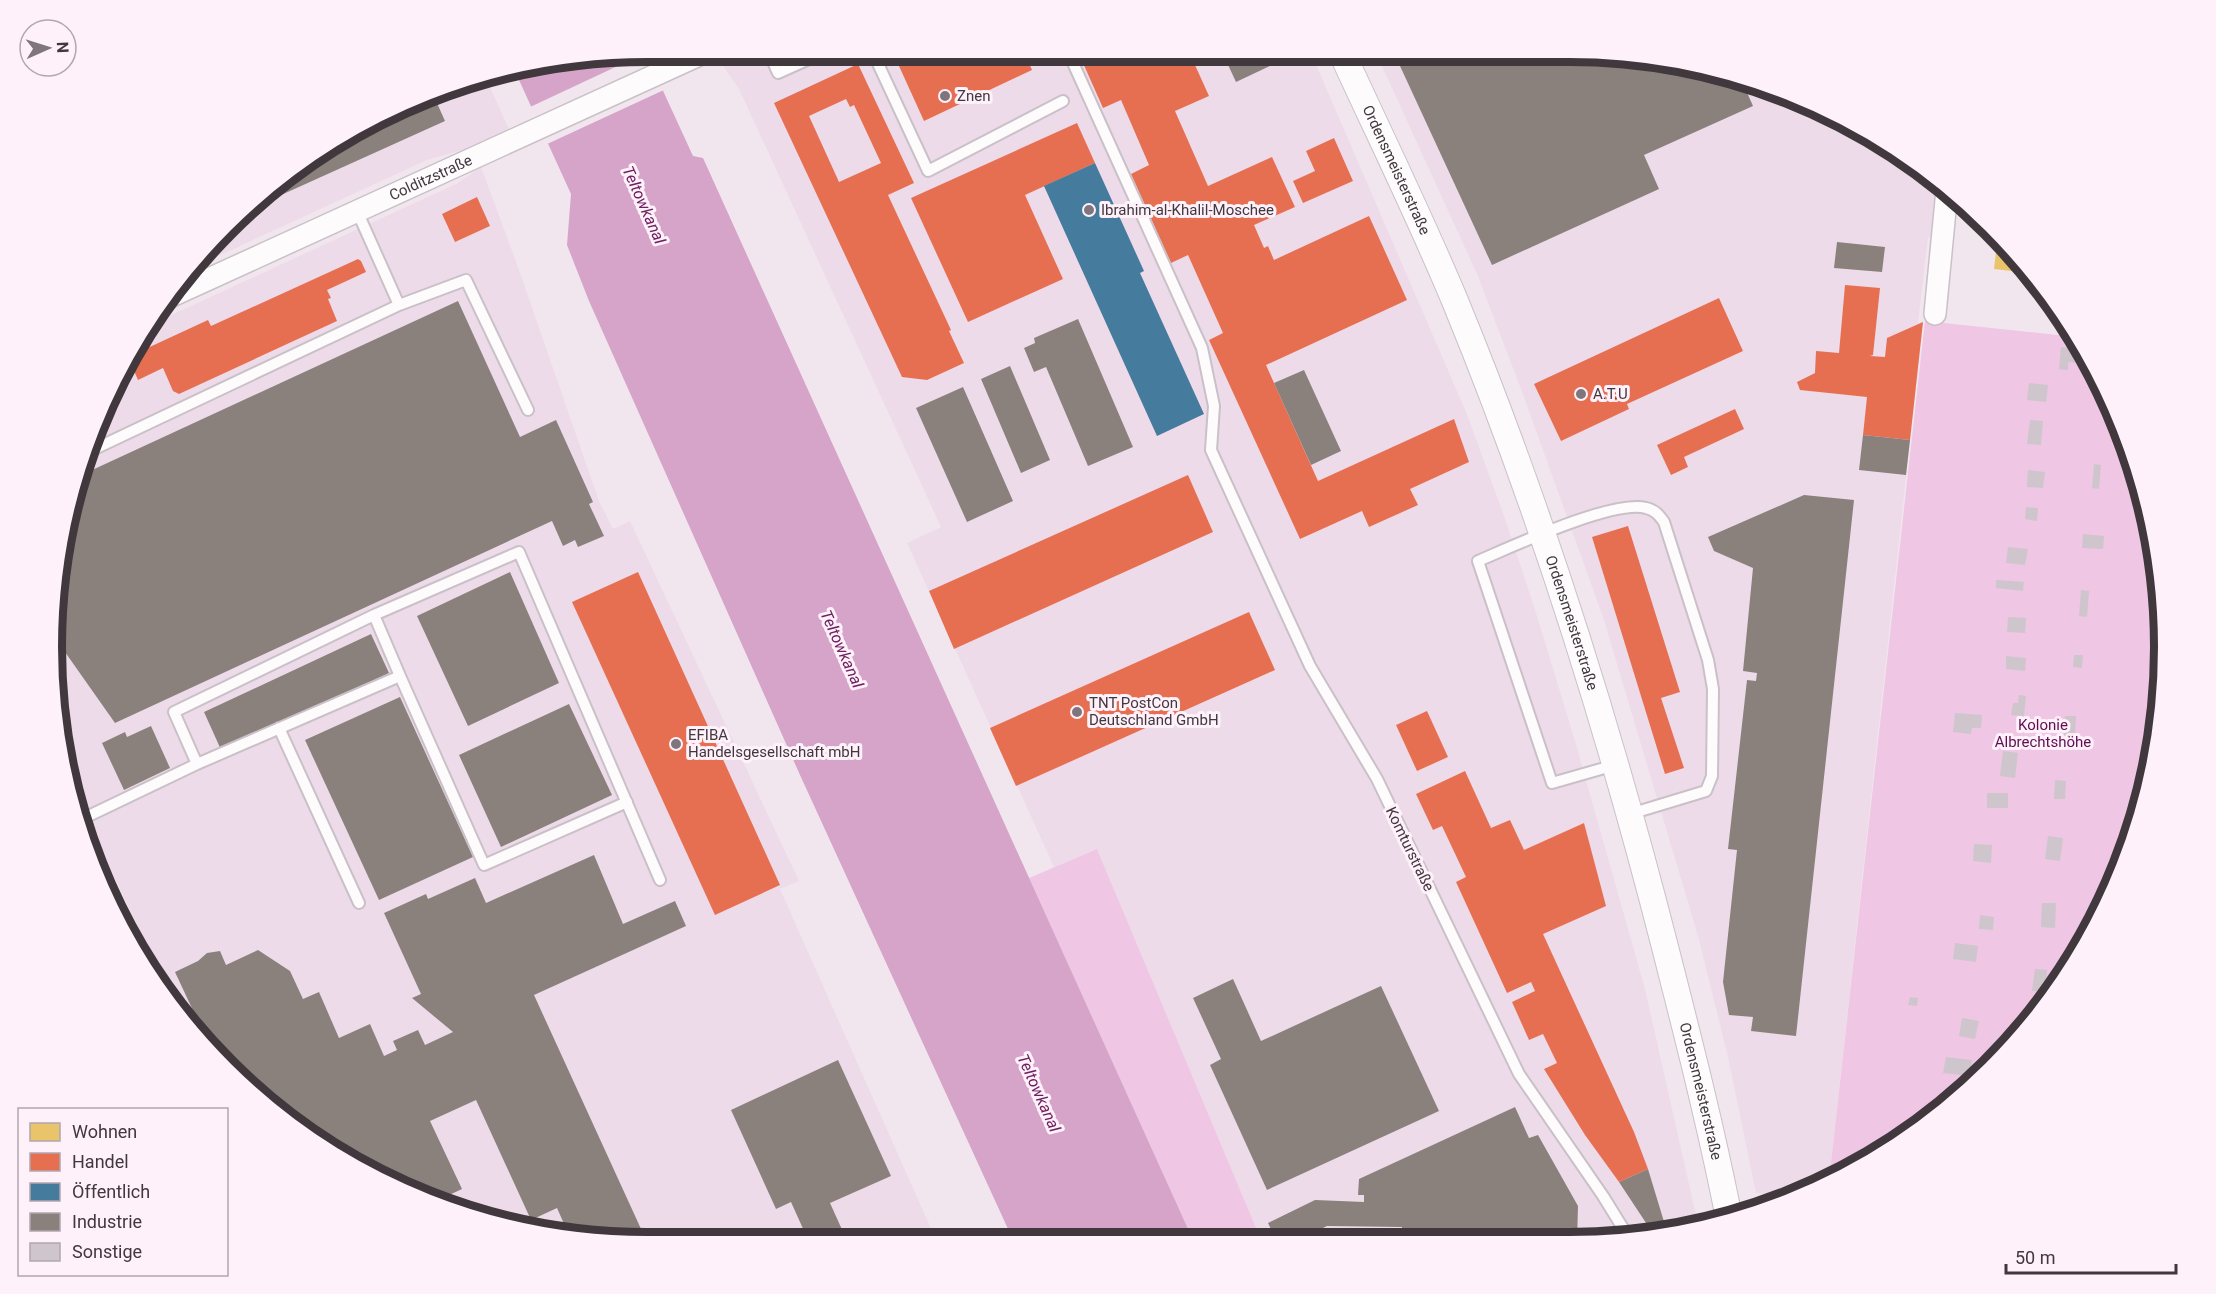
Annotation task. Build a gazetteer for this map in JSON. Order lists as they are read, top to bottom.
{
  "streets": {
    "street": ["Ordensmeisterstraße", "Colditzstraße"],
    "lane": ["Komturstraße"]
  },
  "water": ["Teltowkanal"],
  "parks": ["Kolonie Albrechtshöhe"],
  "places": [
    "Znen",
    "Ibrahim-al-Khalil-Moschee",
    "A.T.U",
    "TNT PostCon Deutschland GmbH",
    "EFIBA Handelsgesellschaft mbH"
  ],
  "legend": [
    "Wohnen",
    "Handel",
    "Öffentlich",
    "Industrie",
    "Sonstige"
  ],
  "scale_bar": "50 m",
  "north": "right"
}
